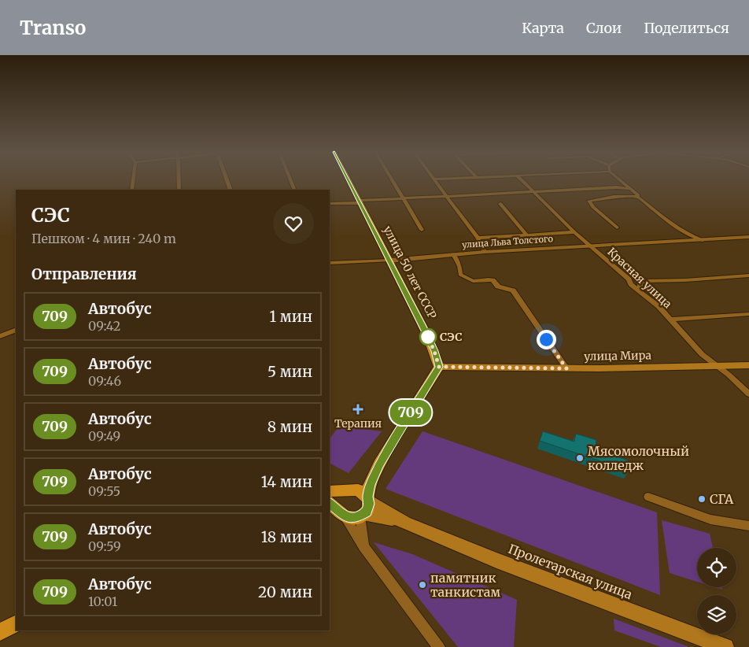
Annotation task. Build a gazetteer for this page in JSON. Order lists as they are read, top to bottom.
{
  "streets": {
    "main road": ["улица 50 лет СССР", "улица Мира", "Пролетарская улица"],
    "street": ["улица Льва Толстого", "Красная улица"]
  },
  "crossings": [
    ["улица Льва Толстого", "улица 50 лет СССР"],
    ["улица Льва Толстого", "Красная улица"],
    ["улица 50 лет СССР", "улица Мира"],
    ["Красная улица", "улица Мира"]
  ],
  "places": {
    "other": [
      "СЭС",
      "Мясомолочный колледж",
      "СГА",
      "памятник танкистам"
    ],
    "health": ["Терапия"]
  },
  "lines": ["bus line 709"],
  "page": {
    "header": "Transo",
    "nav": ["Карта", "Слои", "Поделиться"],
    "on_map": "709",
    "heading": [
      ["СЭС", "Пешком · 4 мин · 240 m"],
      "Отправления"
    ],
    "list": [
      {
        "mark": "709",
        "name": "Автобус",
        "note": "09:42",
        "value": "1 мин"
      },
      {
        "mark": "709",
        "name": "Автобус",
        "note": "09:46",
        "value": "5 мин"
      },
      {
        "mark": "709",
        "name": "Автобус",
        "note": "09:49",
        "value": "8 мин"
      },
      {
        "mark": "709",
        "name": "Автобус",
        "note": "09:55",
        "value": "14 мин"
      },
      {
        "mark": "709",
        "name": "Автобус",
        "note": "09:59",
        "value": "18 мин"
      },
      {
        "mark": "709",
        "name": "Автобус",
        "note": "10:01",
        "value": "20 мин"
      }
    ]
  }
}
